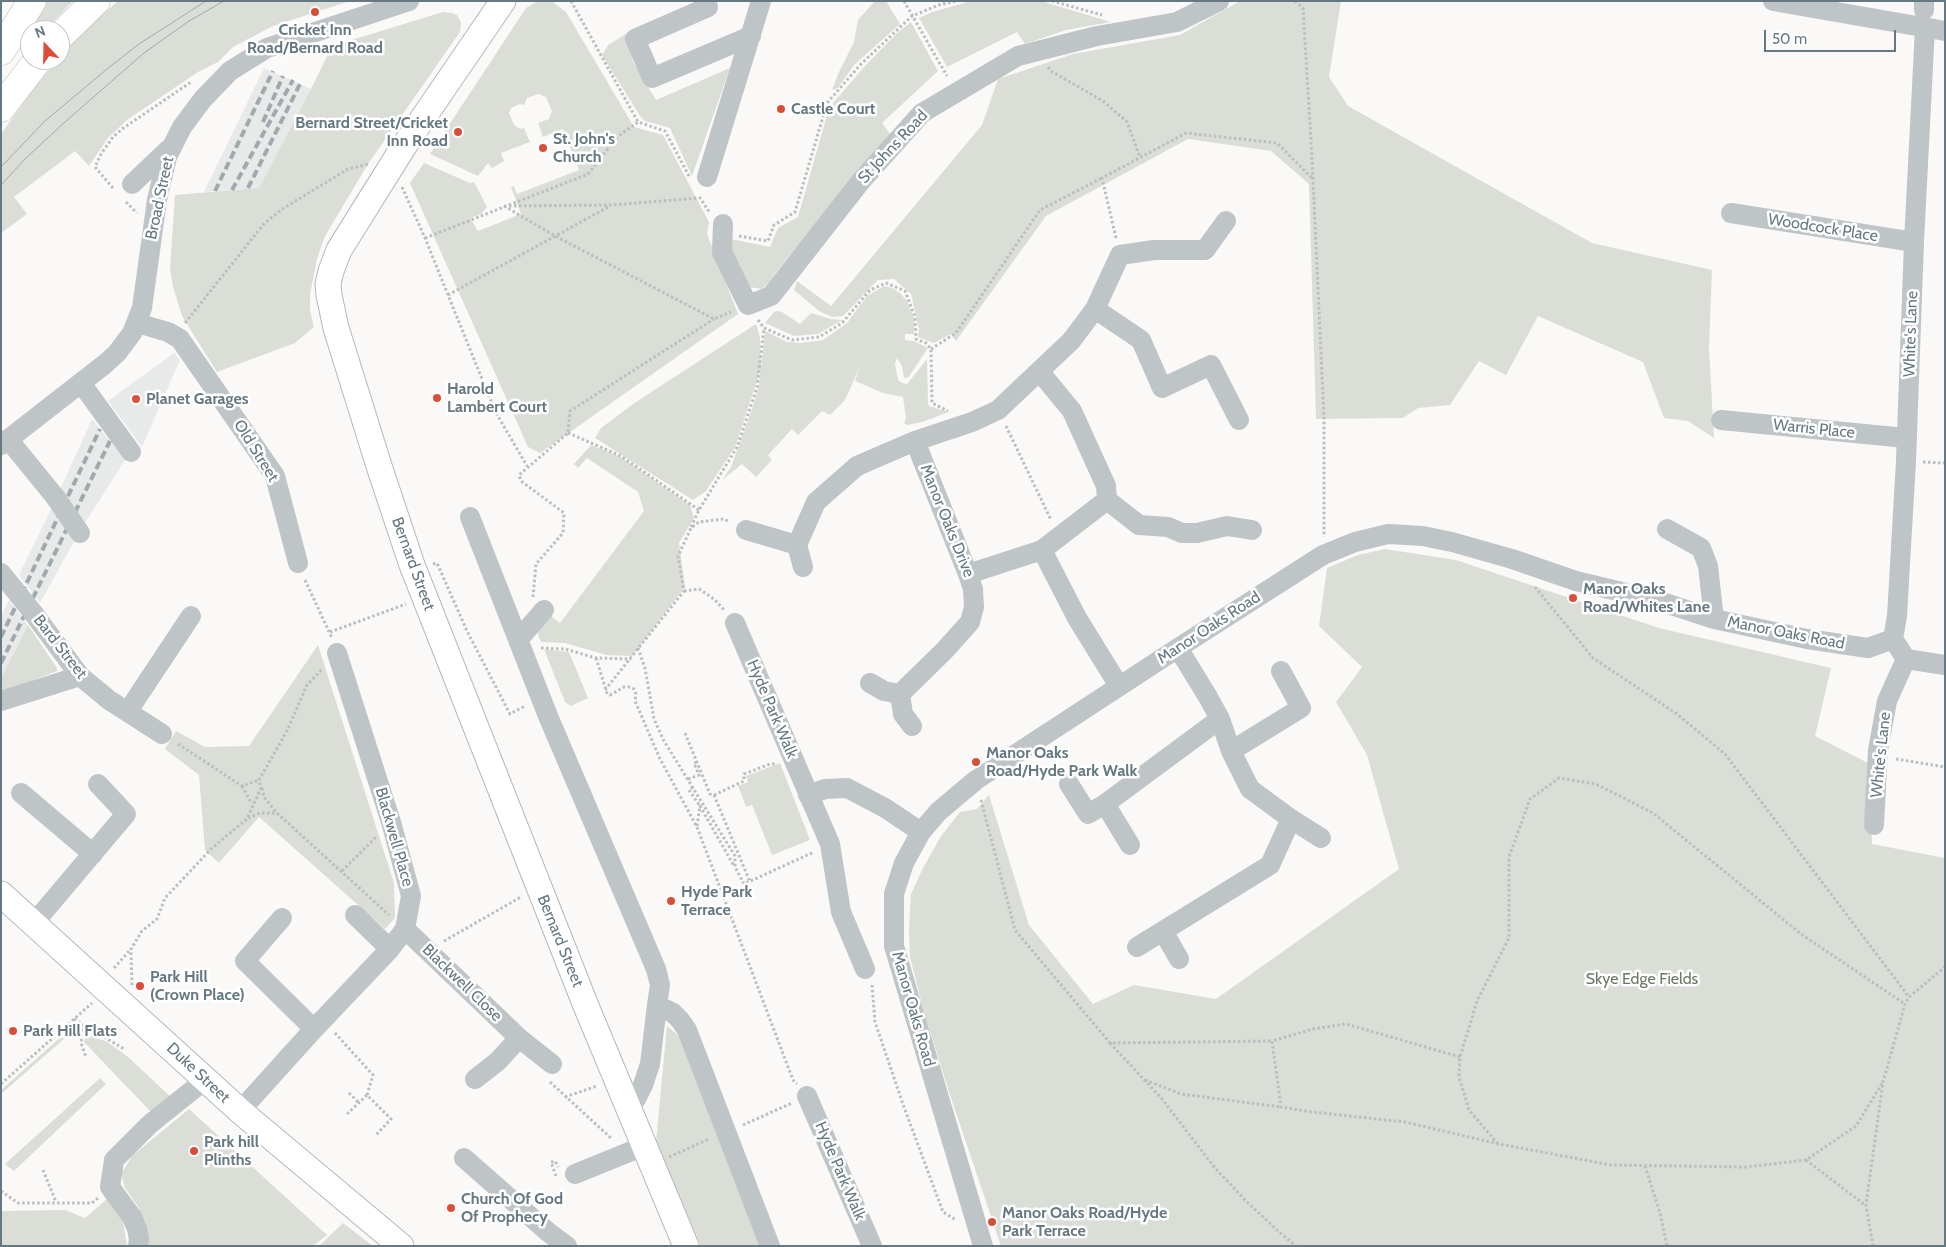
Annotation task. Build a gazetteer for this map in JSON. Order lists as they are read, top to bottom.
{
  "streets": {
    "main road": ["Bernard Street", "Duke Street"],
    "street": [
      "St Johns Road",
      "Broad Street",
      "Woodcock Place",
      "White's Lane",
      "Warris Place",
      "Old Street",
      "Manor Oaks Drive",
      "Manor Oaks Road",
      "Bard Street",
      "Hyde Park Walk",
      "Blackwell Place",
      "Blackwell Close"
    ]
  },
  "crossings": [
    ["Woodcock Place", "White's Lane"],
    ["White's Lane", "Warris Place"],
    ["White's Lane", "Manor Oaks Road"],
    ["Blackwell Place", "Blackwell Close"],
    ["Blackwell Place", "Duke Street"]
  ],
  "parks": ["Skye Edge Fields"],
  "places": [
    "Cricket Inn Road/Bernard Road",
    "Castle Court",
    "Bernard Street/Cricket Inn Road",
    "St. John's Church",
    "Harold Lambert Court",
    "Planet Garages",
    "Manor Oaks Road/Whites Lane",
    "Manor Oaks Road/Hyde Park Walk",
    "Hyde Park Terrace",
    "Park Hill (Crown Place)",
    "Park Hill Flats",
    "Park hill Plinths",
    "Church Of God Of Prophecy",
    "Manor Oaks Road/Hyde Park Terrace"
  ],
  "scale_bar": "50 m",
  "north": "top"
}
